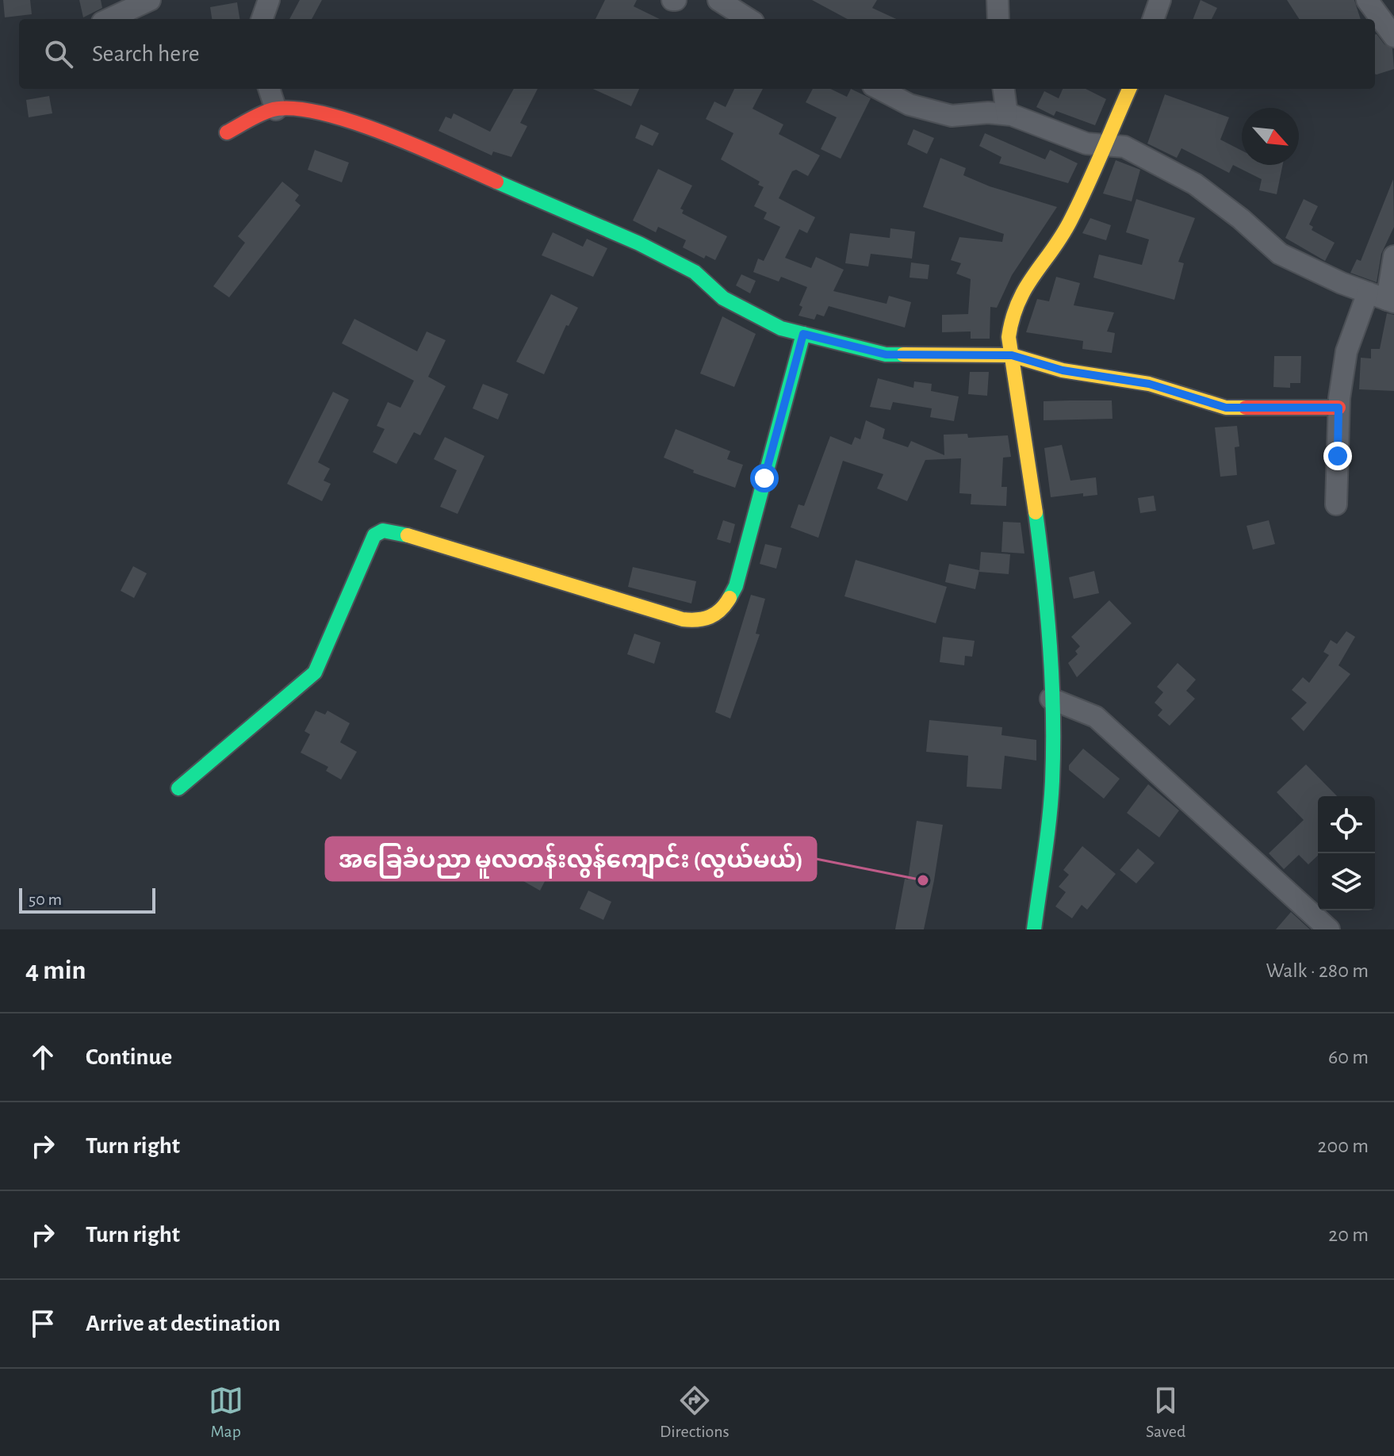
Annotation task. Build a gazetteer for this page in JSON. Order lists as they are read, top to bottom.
{
  "places": ["အခြေခံပညာ မူလတန်းလွန်ကျောင်း (လွယ်မယ်)"],
  "scale_bar": "50 m",
  "north": "bottom right",
  "page": {
    "search": "Search here",
    "scale": "50 m",
    "heading": ["4 min", "Walk · 280 m"],
    "list": [
      ["Continue", "60 m"],
      ["Turn right", "200 m"],
      ["Turn right", "20 m"],
      "Arrive at destination"
    ],
    "nav": ["Map", "Directions", "Saved"]
  }
}
